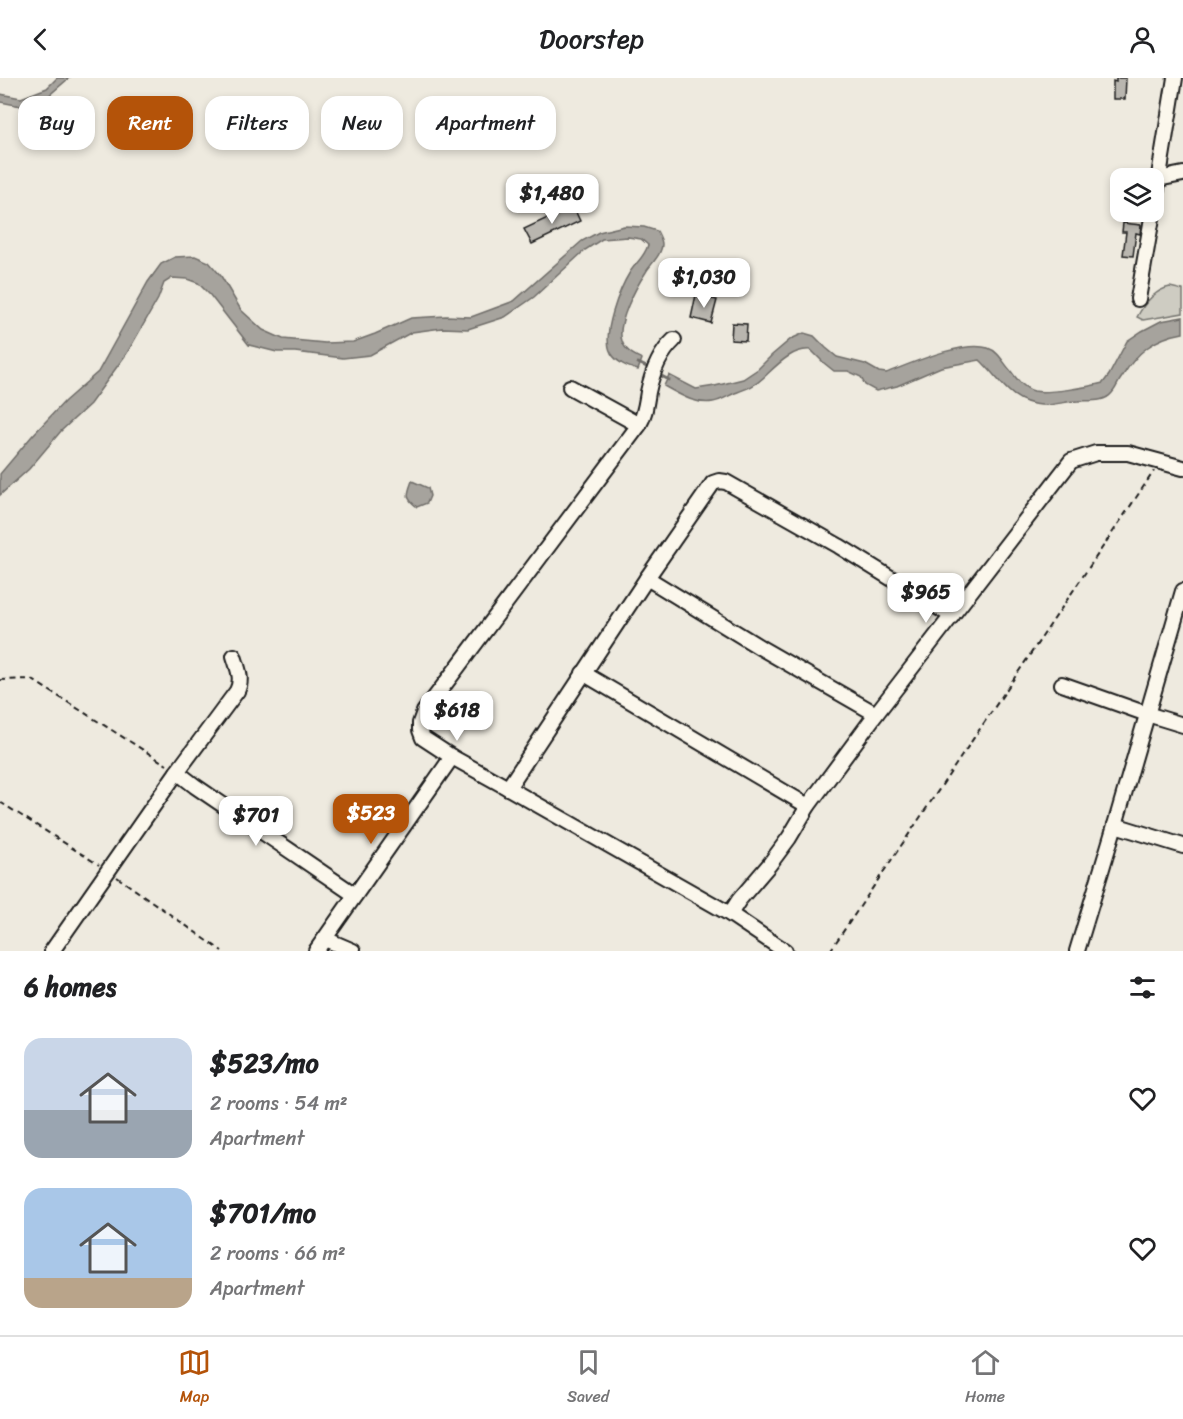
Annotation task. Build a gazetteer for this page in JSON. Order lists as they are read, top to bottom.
{
  "page": {
    "header": "Doorstep",
    "chip": [
      "Buy",
      "Rent",
      "Filters",
      "New",
      "Apartment"
    ],
    "price": [
      "$1,480",
      "$1,030",
      "$965",
      "$618",
      "$523",
      "$701"
    ],
    "heading": "6 homes",
    "list": [
      {
        "name": "$523/mo",
        "note": "2 rooms · 54 m² · Apartment"
      },
      {
        "name": "$701/mo",
        "note": "2 rooms · 66 m² · Apartment"
      }
    ],
    "tabs": ["Map", "Saved", "Home"]
  }
}
